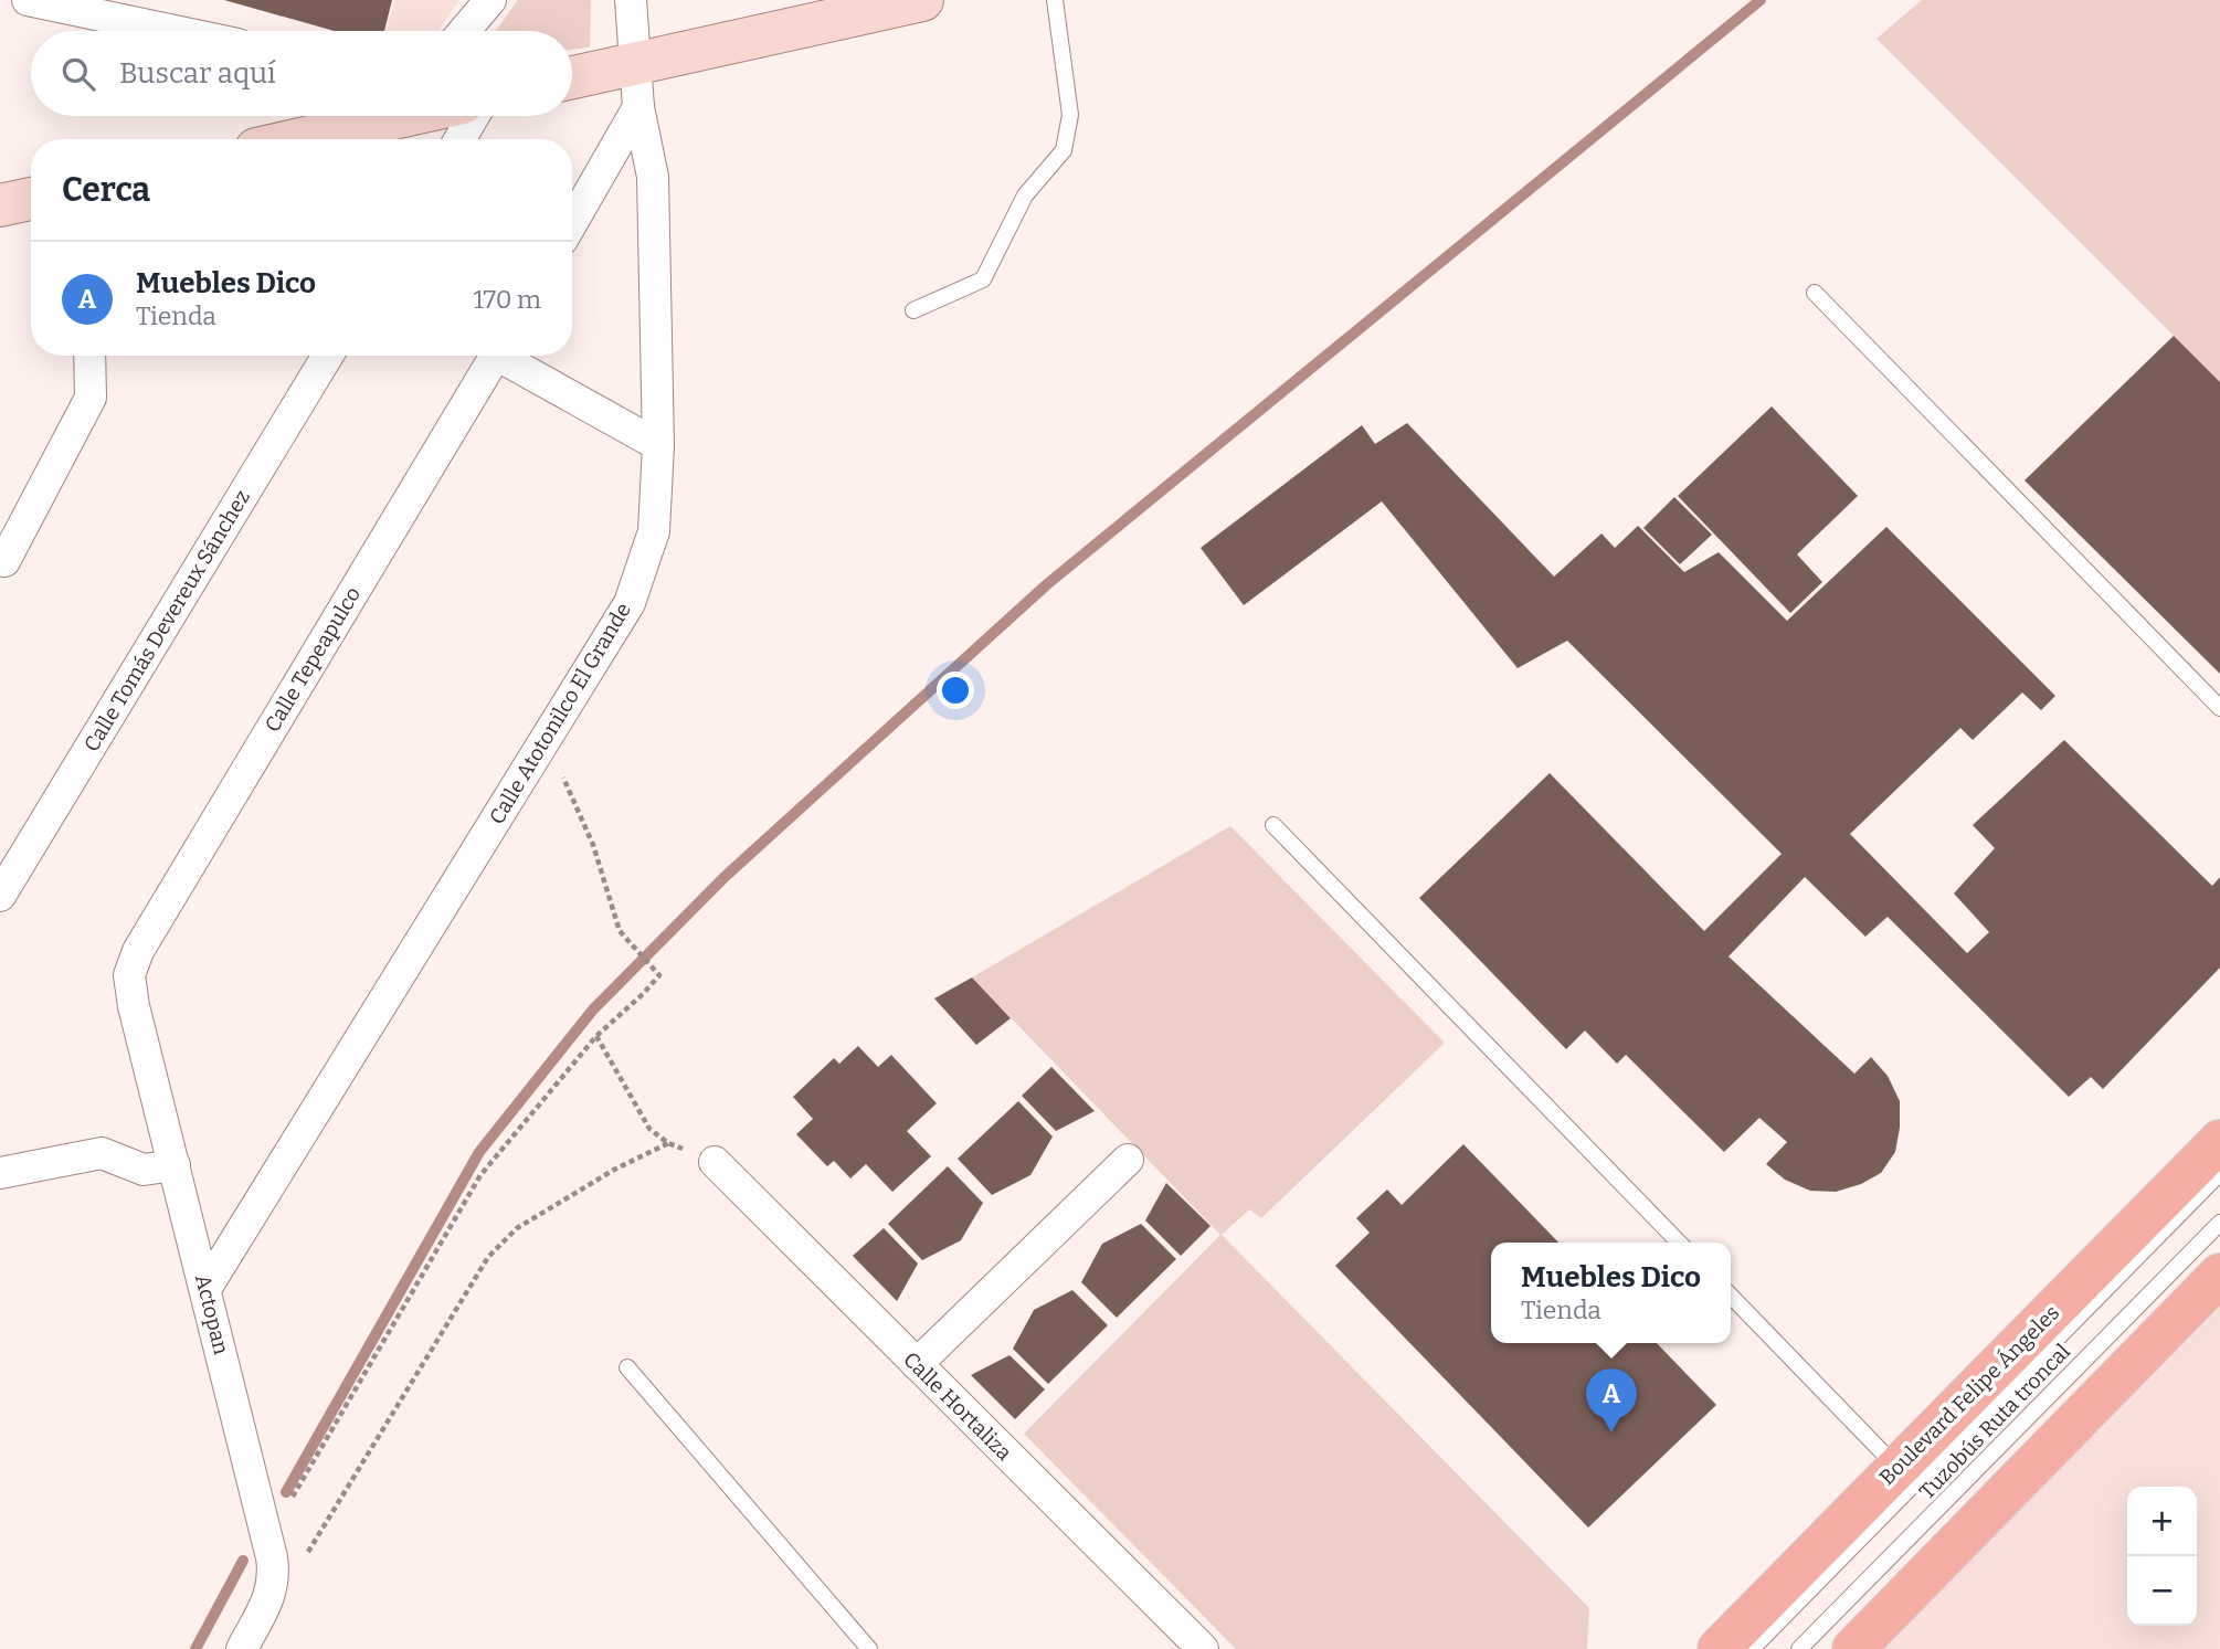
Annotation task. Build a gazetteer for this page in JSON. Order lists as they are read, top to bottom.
{
  "streets": {
    "main road": ["Boulevard Felipe Ángeles"],
    "street": [
      "Calle Tomás Devereux Sánchez",
      "Calle Tepeapulco",
      "Calle Atotonilco El Grande",
      "Actopan",
      "Calle Hortaliza"
    ],
    "lane": ["Tuzobús Ruta troncal"]
  },
  "crossings": [
    ["Calle Tepeapulco", "Actopan"],
    ["Calle Atotonilco El Grande", "Actopan"]
  ],
  "page": {
    "search": "Buscar aquí",
    "heading": "Cerca",
    "list": [
      {
        "mark": "A",
        "name": "Muebles Dico",
        "note": "Tienda",
        "value": "170 m"
      }
    ],
    "popup": ["Muebles Dico", "Tienda"],
    "pins": "A",
    "map_buttons": ["+", "−"]
  }
}
